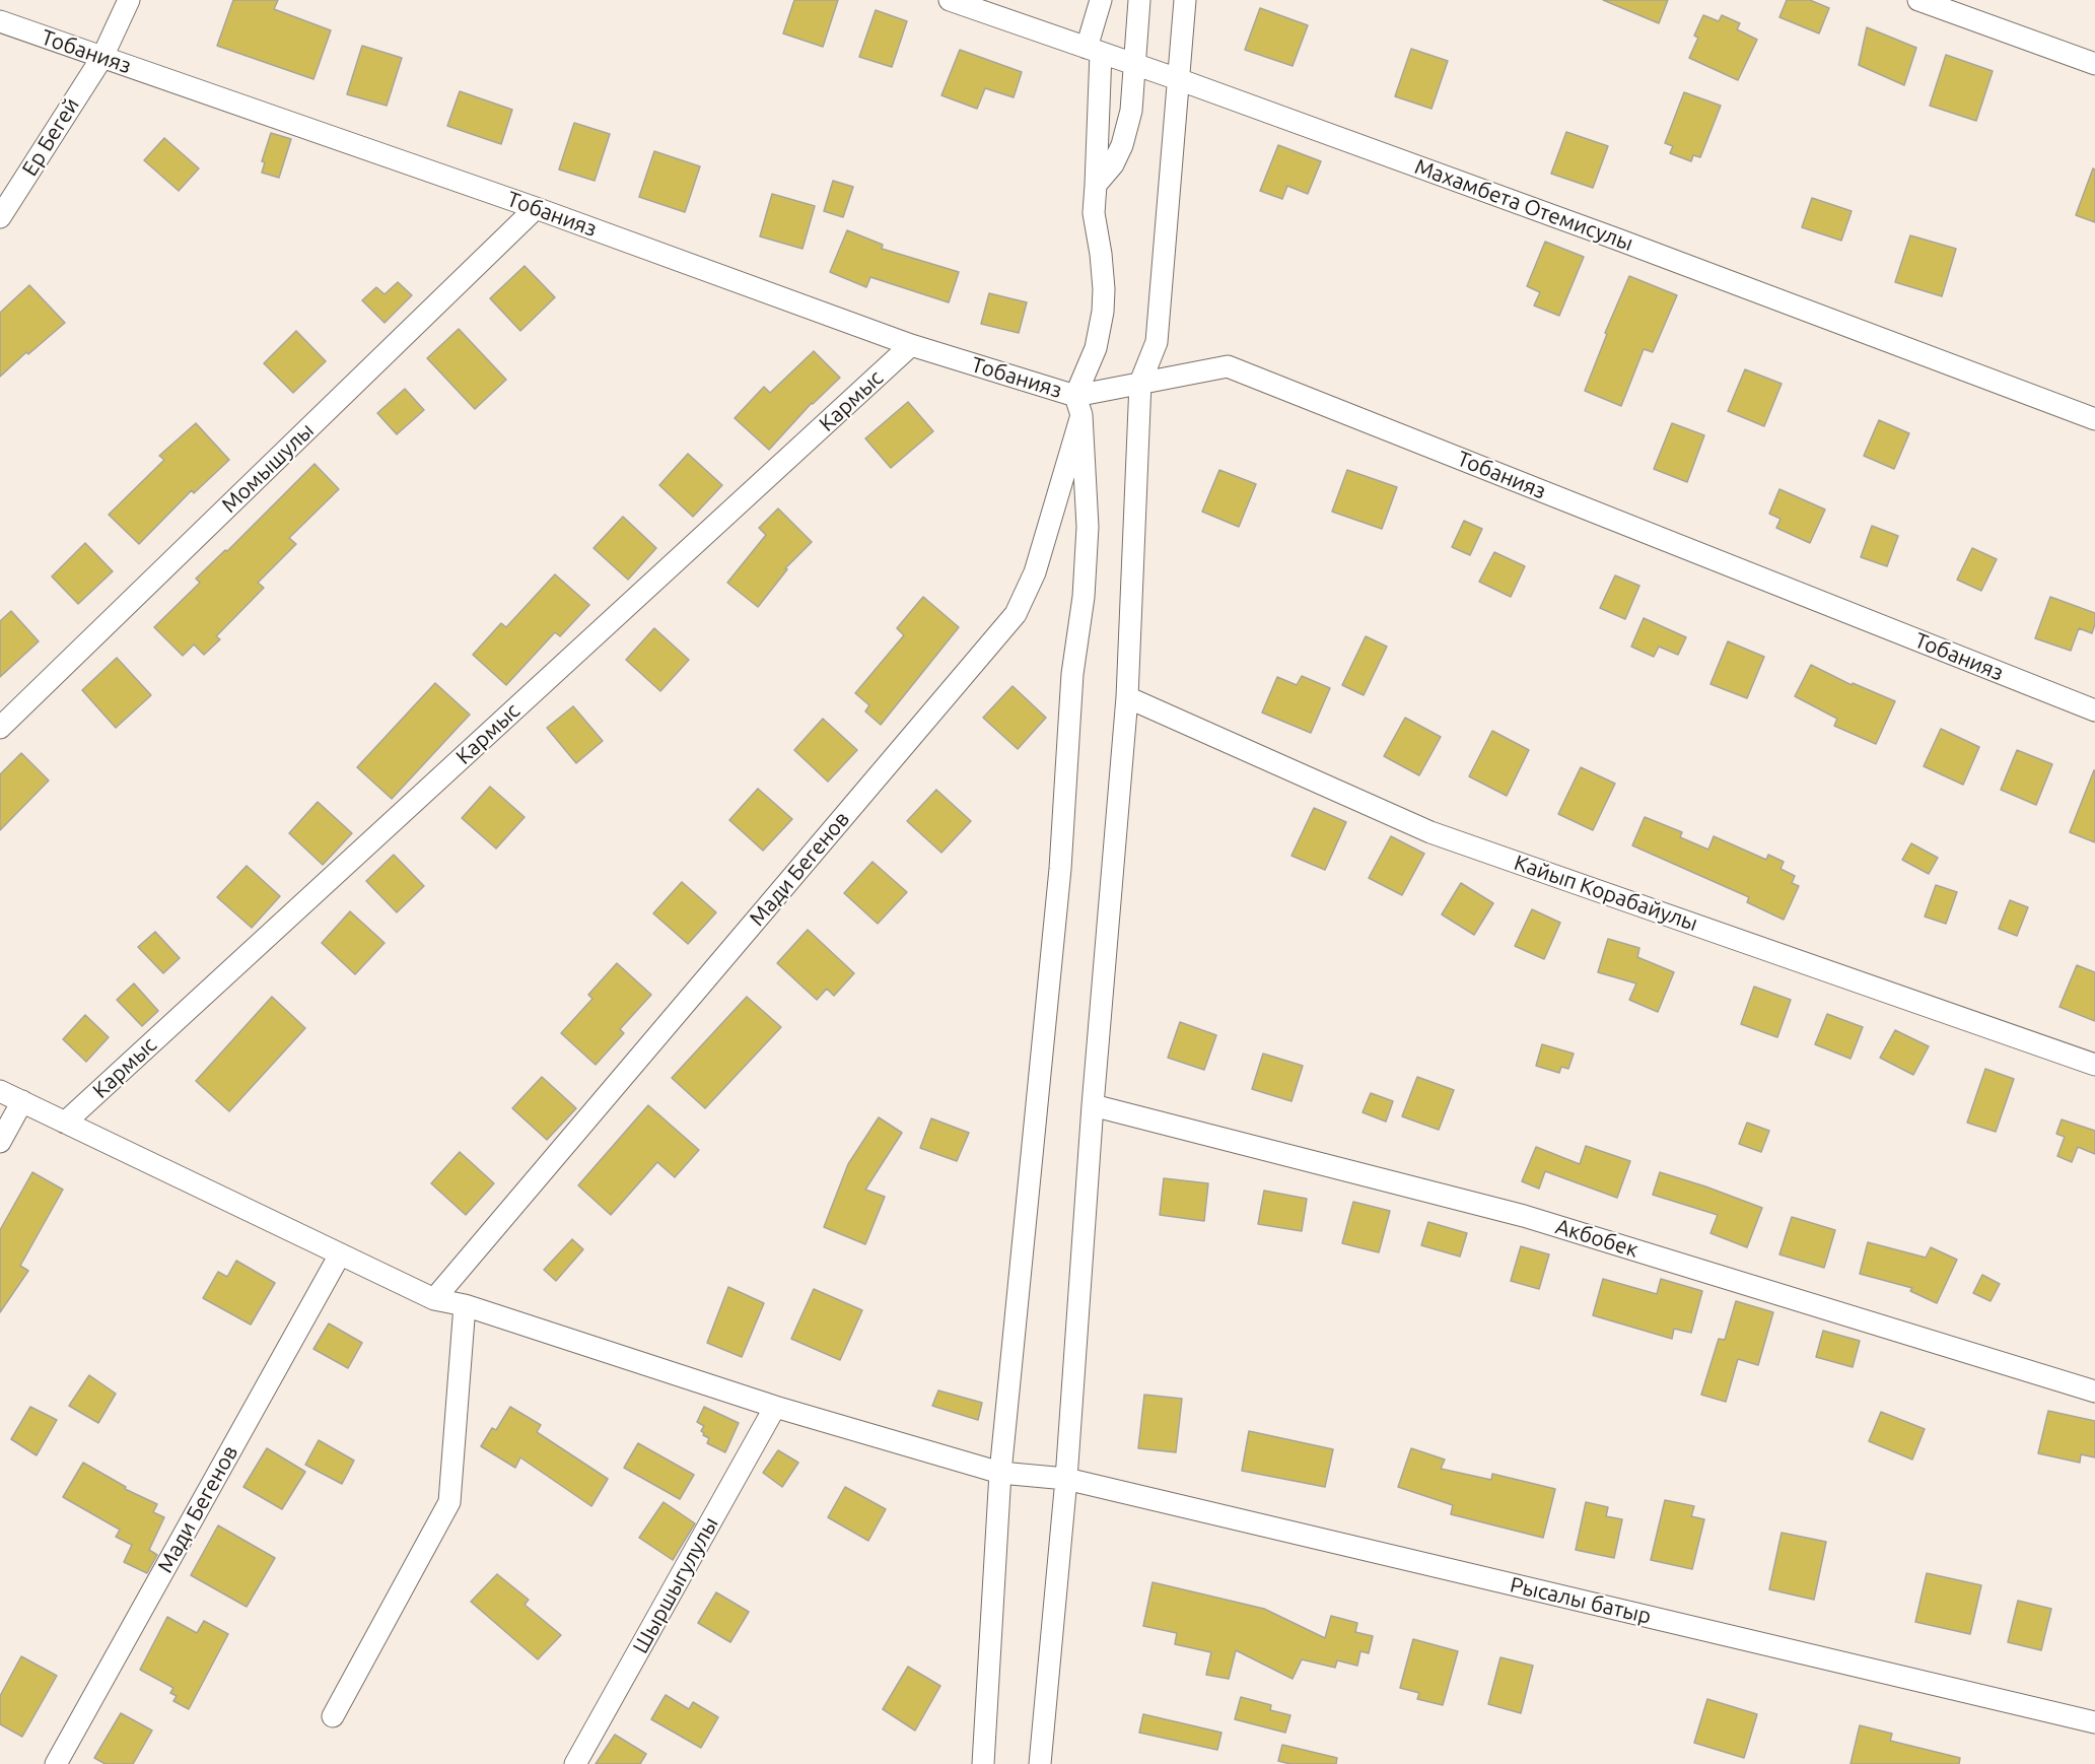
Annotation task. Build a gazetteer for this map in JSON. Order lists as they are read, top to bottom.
{
  "streets": {
    "street": [
      "Тобанияз",
      "Ер Бегей",
      "Махамбета Отемисулы",
      "Кармыс",
      "Момышулы",
      "Мади Бегенов",
      "Кайып Корабайулы",
      "Акбобек",
      "Шыршыгулулы",
      "Рысалы батыр"
    ]
  },
  "crossings": [
    ["Тобанияз", "Ер Бегей"],
    ["Тобанияз", "Кармыс"],
    ["Тобанияз", "Момышулы"],
    ["Тобанияз", "Мади Бегенов"],
    ["Махамбета Отемисулы", "Мади Бегенов"],
    ["Кармыс", "Рысалы батыр"],
    ["Мади Бегенов", "Рысалы батыр"],
    ["Шыршыгулулы", "Рысалы батыр"]
  ]
}
